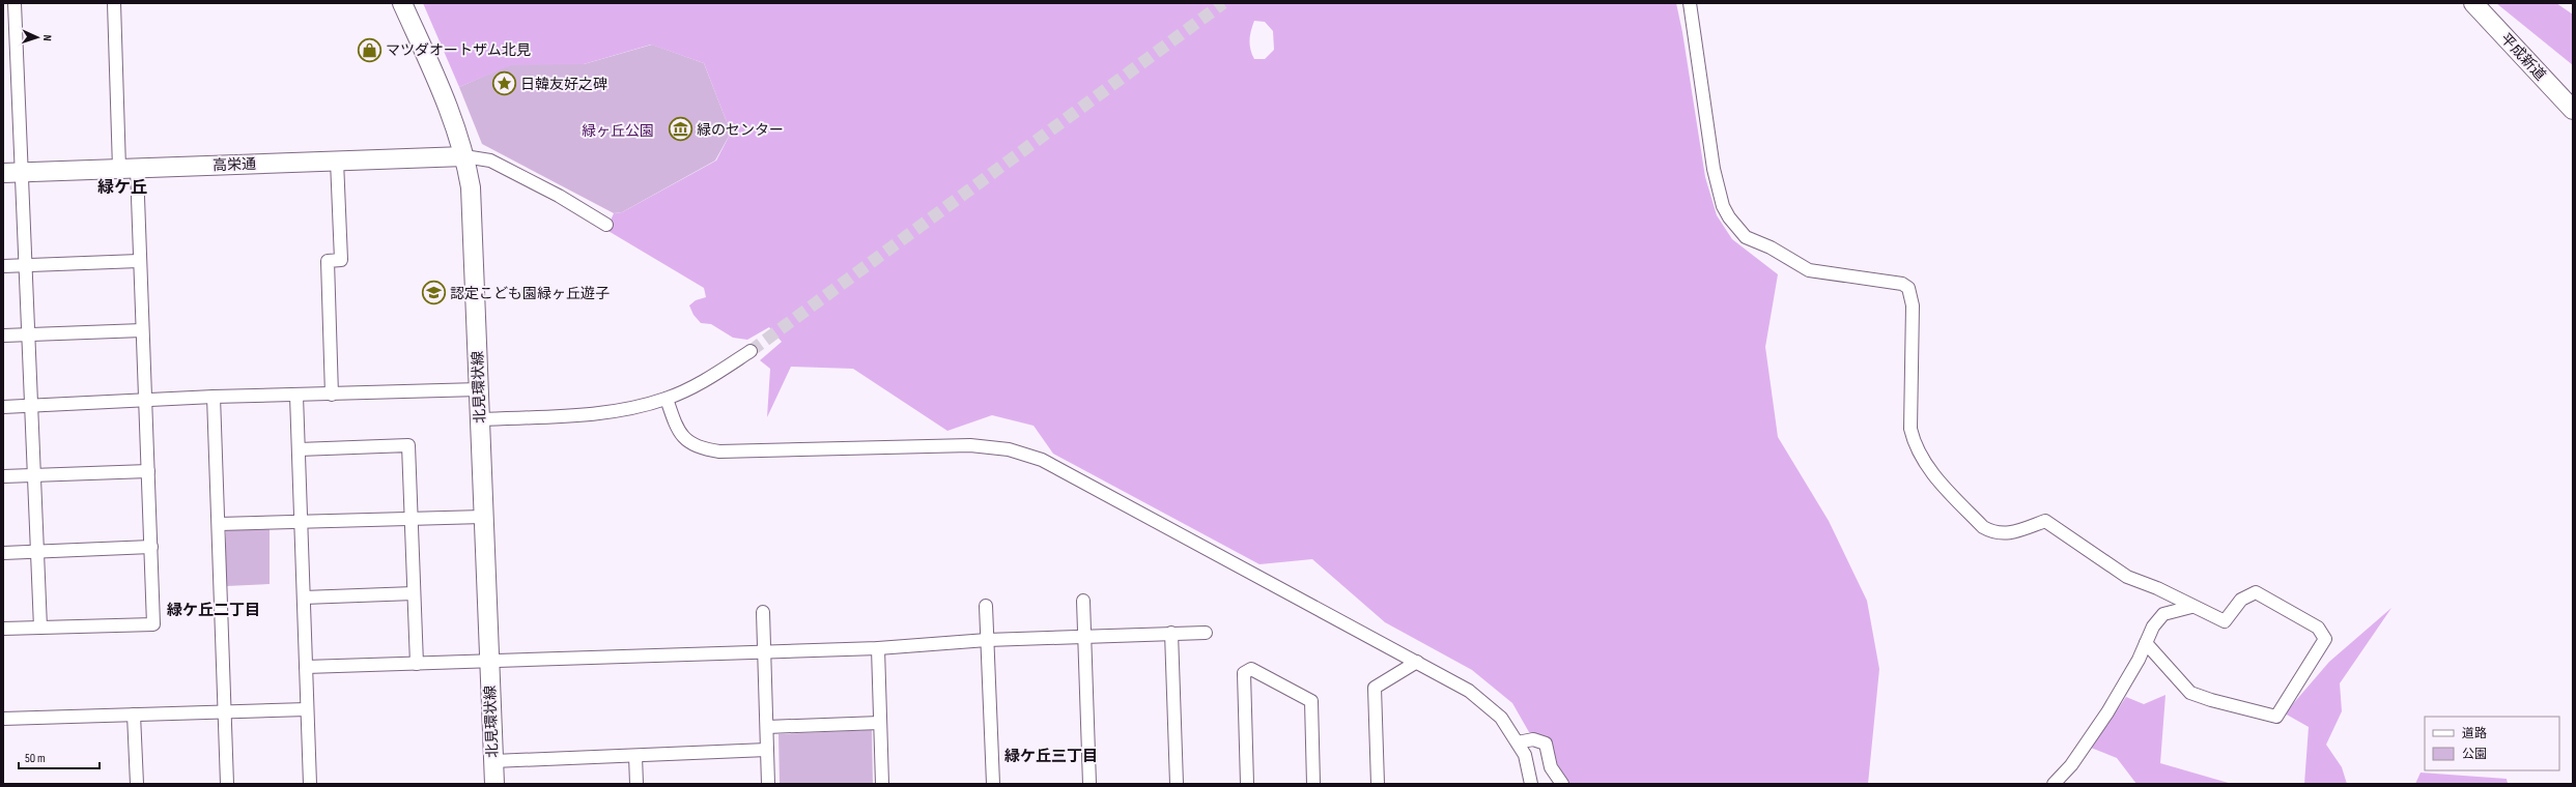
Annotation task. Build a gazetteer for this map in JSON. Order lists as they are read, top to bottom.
{
  "streets": {
    "main road": ["平成新道", "高栄通", "北見環状線"]
  },
  "crossings": [
    ["高栄通", "北見環状線"]
  ],
  "districts": ["緑ケ丘", "緑ケ丘二丁目", "緑ケ丘三丁目"],
  "parks": ["緑ヶ丘公園"],
  "places": {
    "shop": ["マツダオートザム北見"],
    "place": ["日韓友好之碑"],
    "museum": ["緑のセンター"],
    "school or university": ["認定こども園緑ヶ丘遊子"]
  },
  "legend": ["道路", "公園"],
  "scale_bar": "50 m",
  "north": "right"
}
